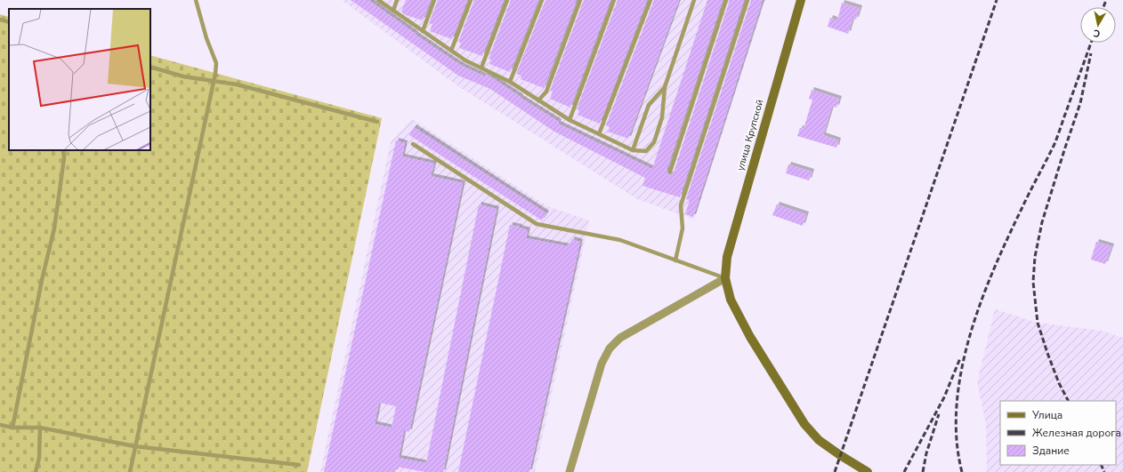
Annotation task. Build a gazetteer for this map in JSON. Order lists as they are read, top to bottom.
{
  "streets": {
    "main road": ["улица Крупской"]
  },
  "legend": ["Улица", "Железная дорога", "Здание"],
  "north": "bottom"
}
